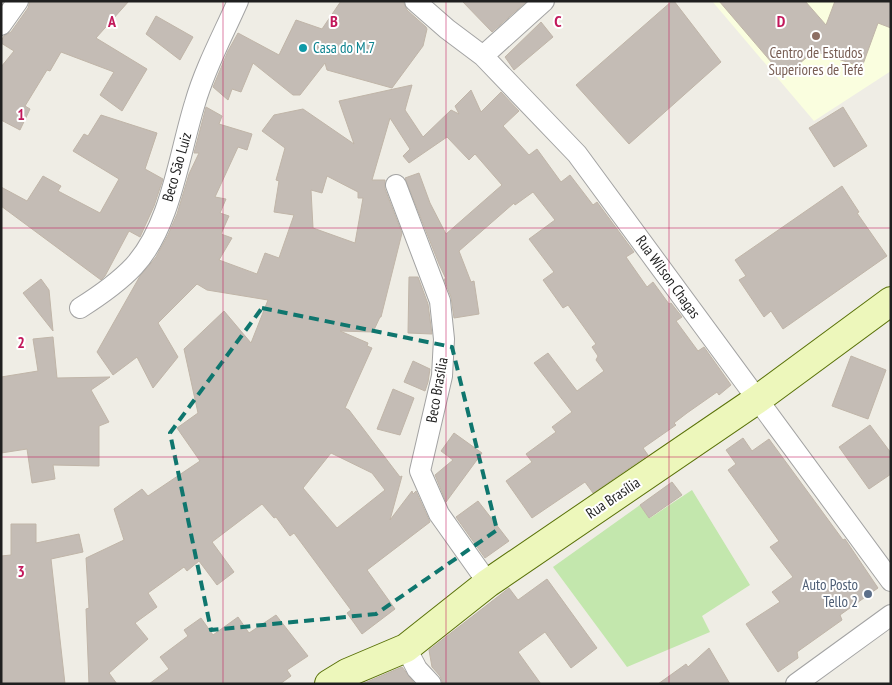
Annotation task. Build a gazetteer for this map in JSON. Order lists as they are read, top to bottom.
{
  "streets": {
    "street": [
      "Beco São Luiz",
      "Rua Wilson Chagas",
      "Beco Brasília",
      "Rua Brasília"
    ]
  },
  "crossings": [
    ["Rua Wilson Chagas", "Rua Brasília"],
    ["Beco Brasília", "Rua Brasília"]
  ],
  "places": ["Centro de Estudos Superiores de Tefé", "Casa do M.7", "Auto Posto Tello 2"],
  "grid": {
    "columns": [
      "A",
      "B",
      "C",
      "D"
    ],
    "rows": ["1", "2", "3"]
  }
}
